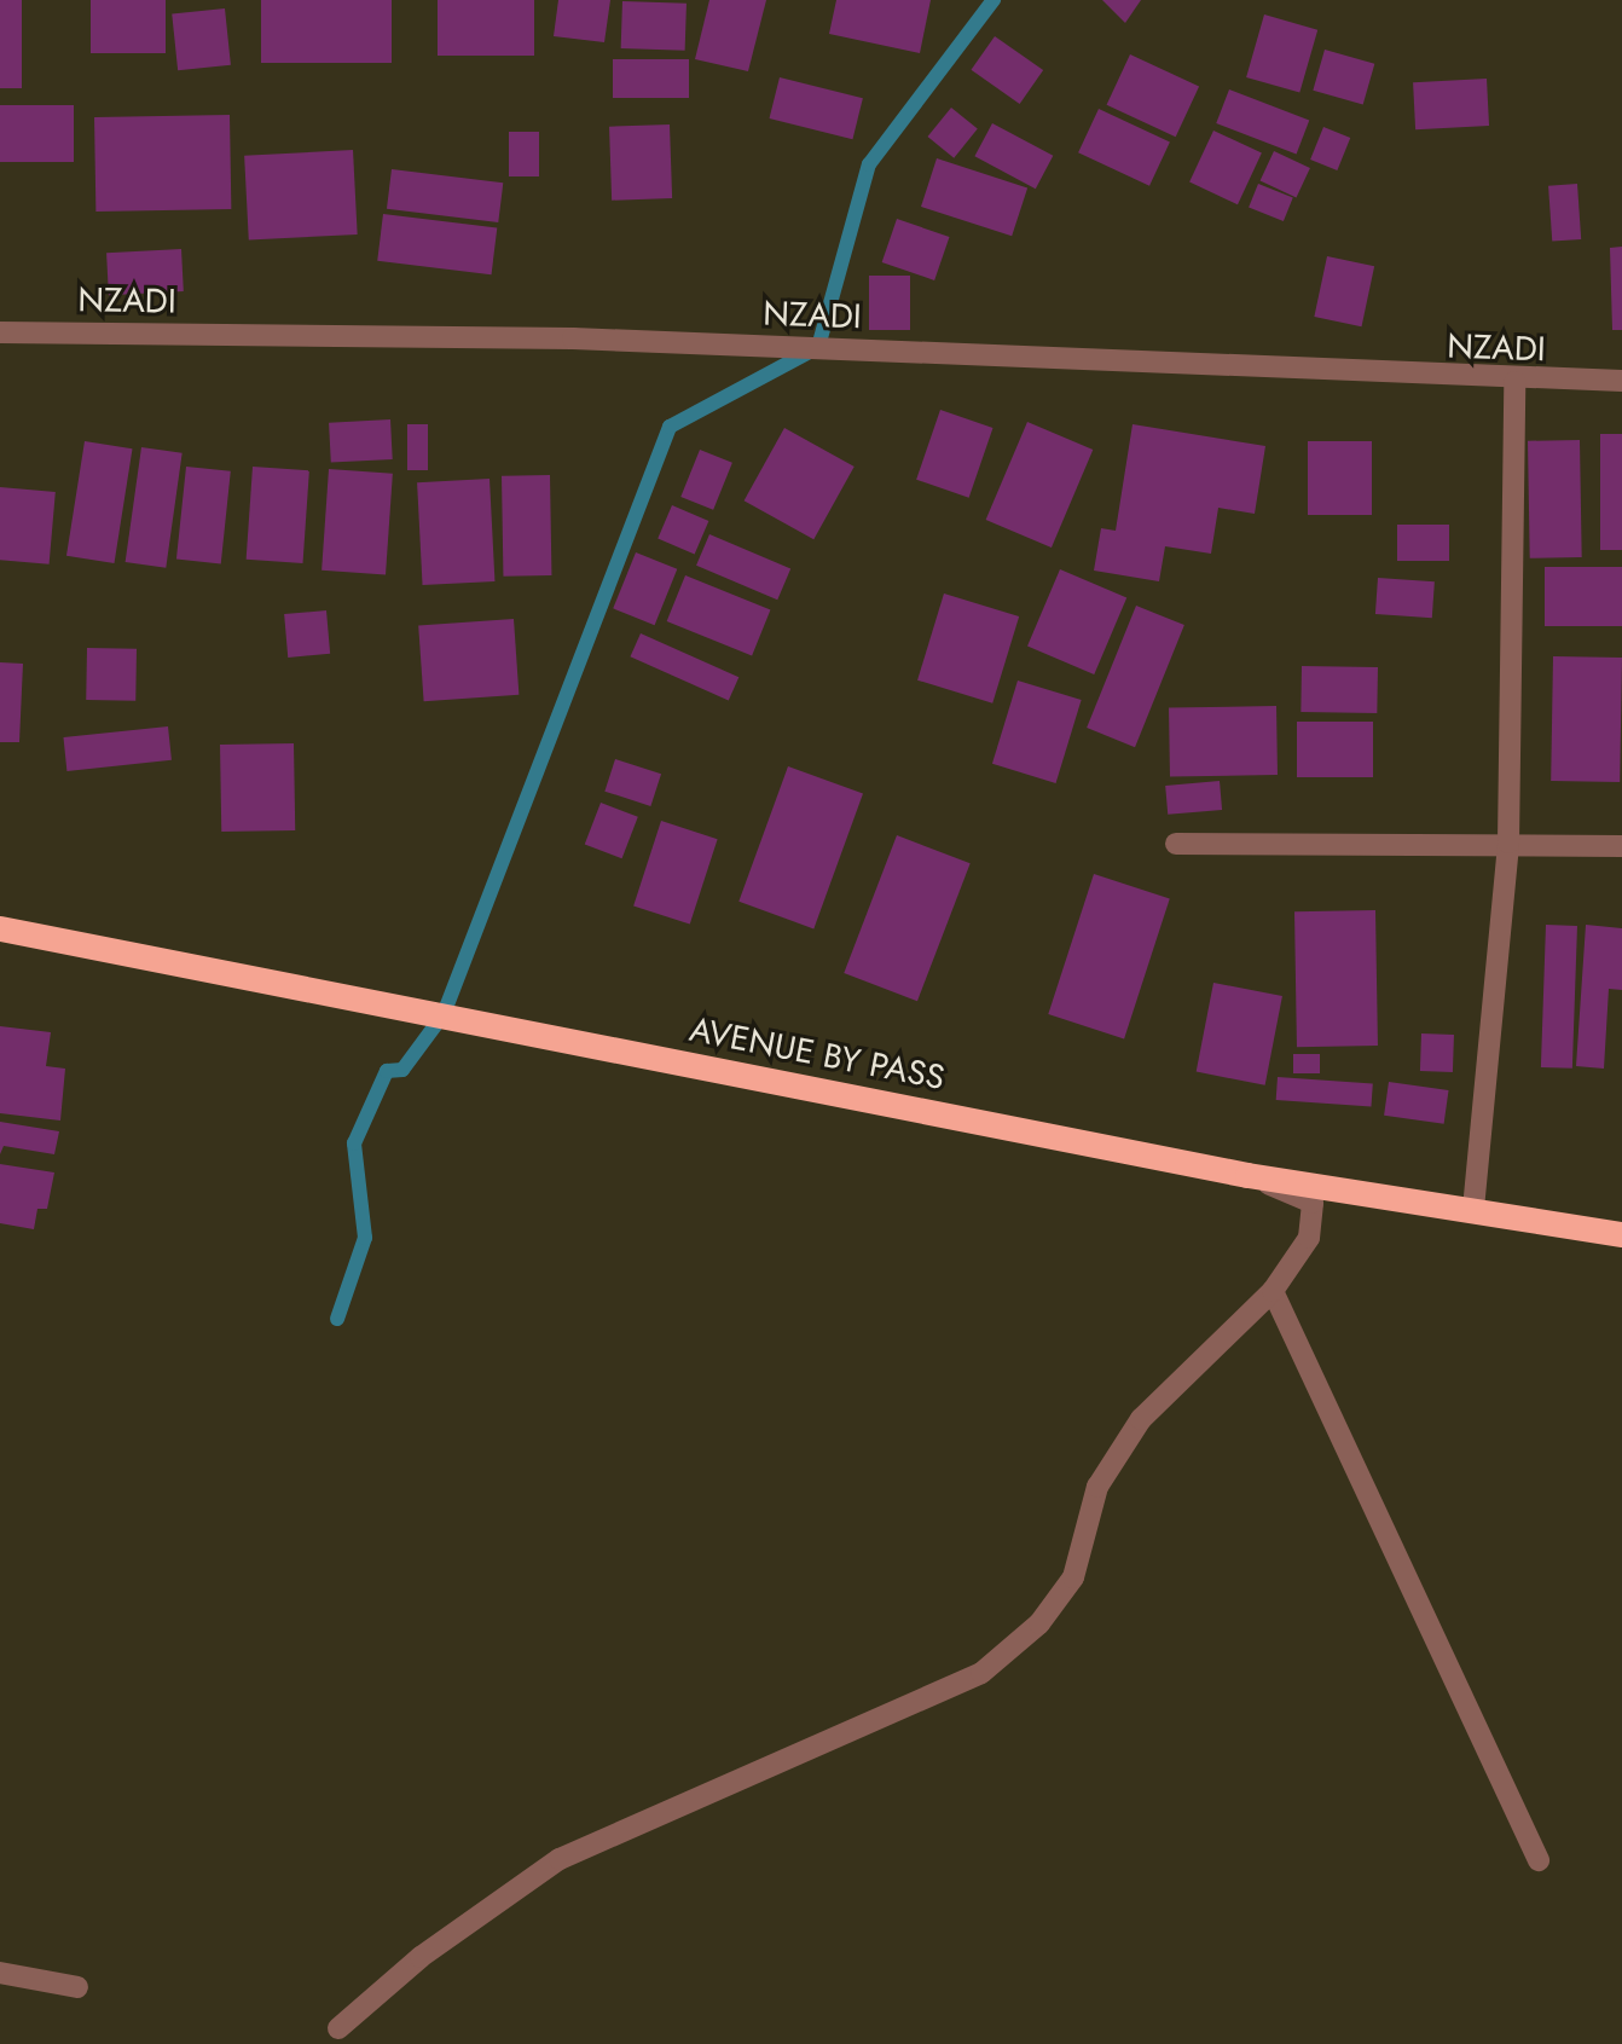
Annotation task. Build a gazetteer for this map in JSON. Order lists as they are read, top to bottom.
{
  "streets": {
    "highway": ["AVENUE BY PASS"],
    "street": ["NZADI"]
  }
}
